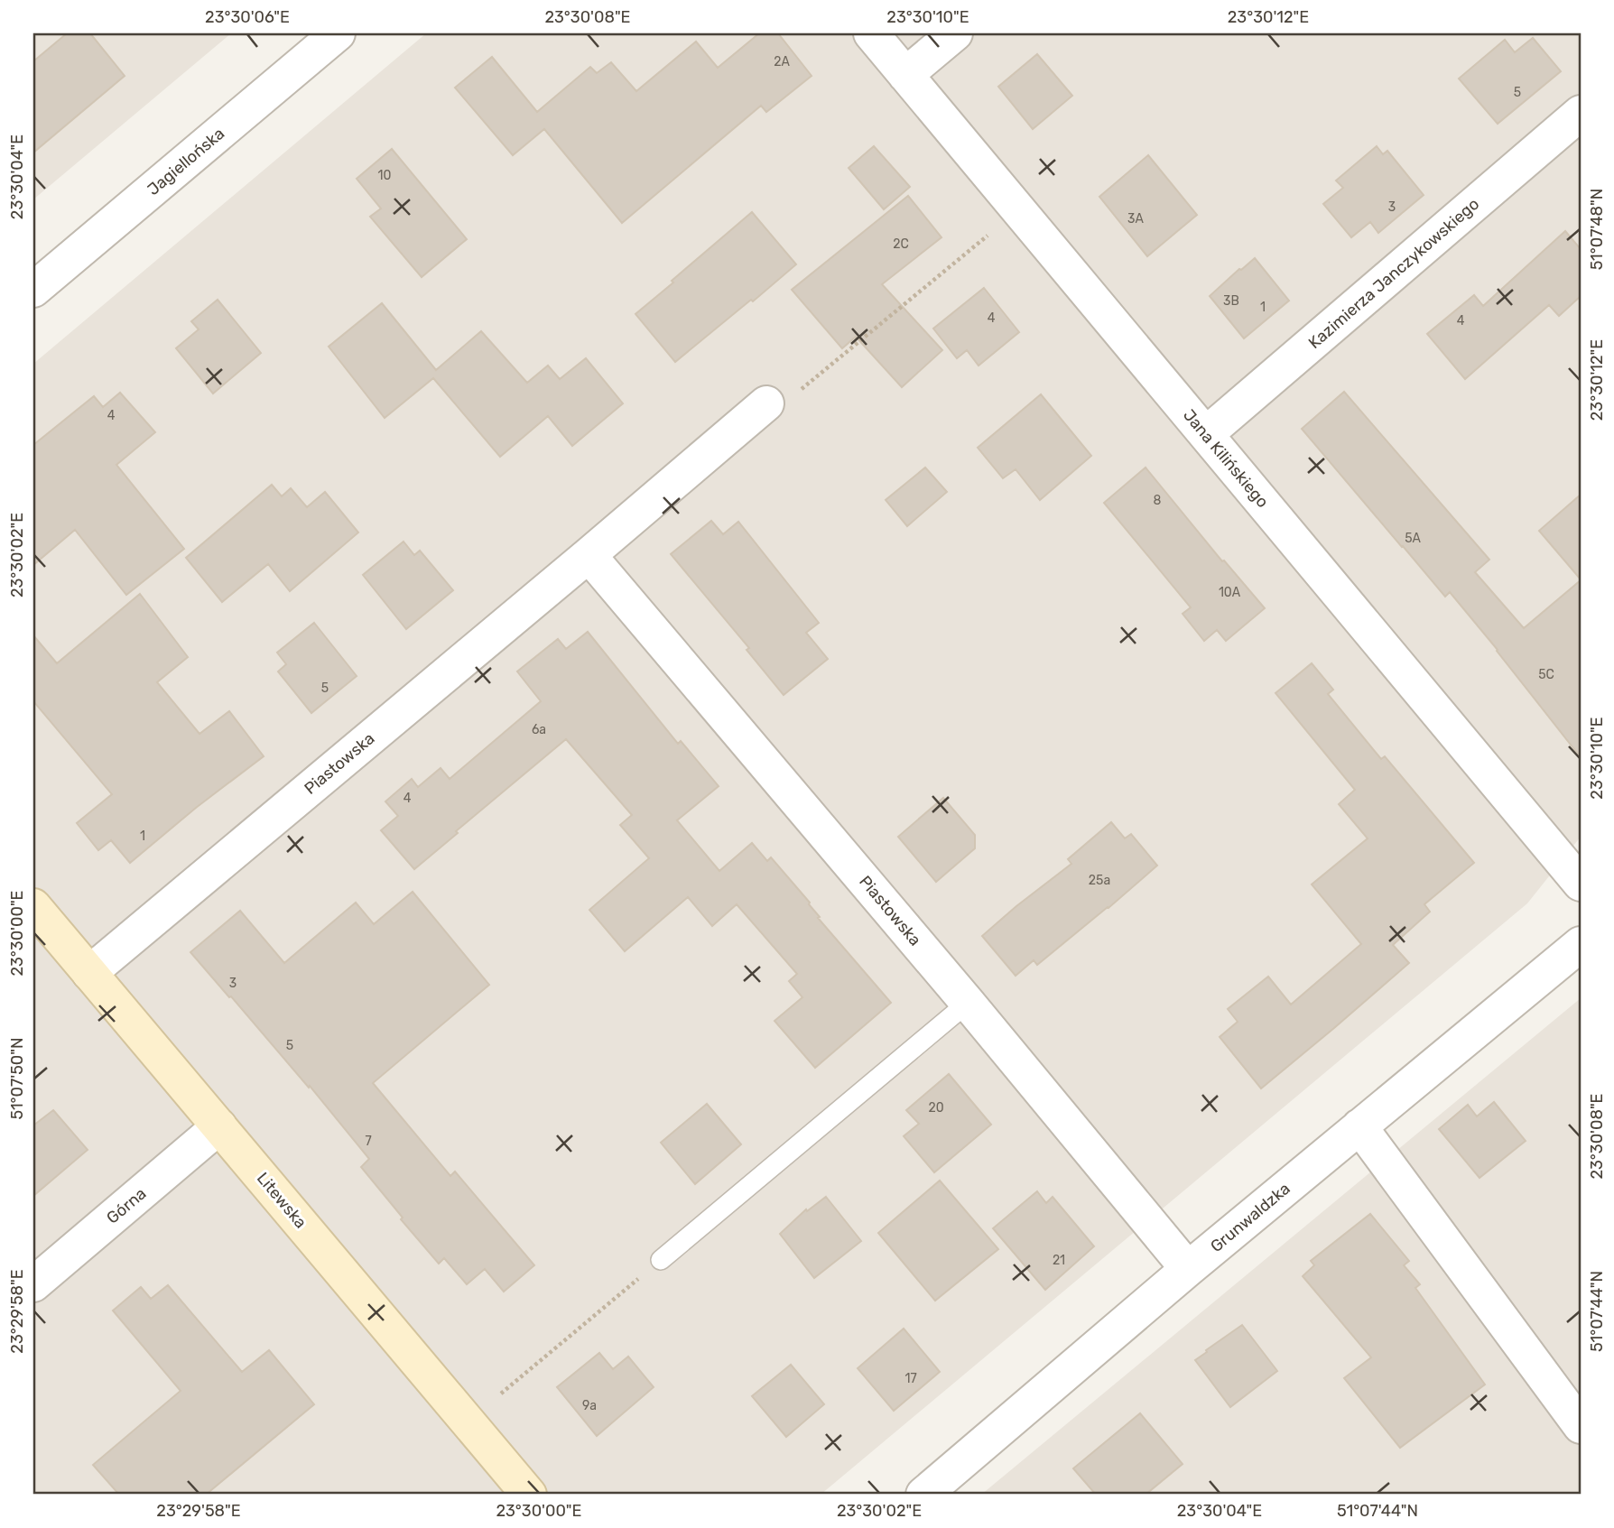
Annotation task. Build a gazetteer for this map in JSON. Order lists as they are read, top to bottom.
{
  "streets": {
    "main road": ["Litewska"],
    "street": [
      "Jagiellońska",
      "Kazimierza Janczykowskiego",
      "Jana Kilińskiego",
      "Piastowska",
      "Górna",
      "Grunwaldzka"
    ]
  },
  "crossings": [
    ["Kazimierza Janczykowskiego", "Jana Kilińskiego"],
    ["Piastowska", "Litewska"],
    ["Piastowska", "Grunwaldzka"],
    ["Litewska", "Górna"]
  ],
  "house_numbers": [
    "2A",
    "5",
    "10",
    "3",
    "3A",
    "2C",
    "3B",
    "1",
    "4",
    "4",
    "4",
    "8",
    "5A",
    "10A",
    "5C",
    "5",
    "6a",
    "4",
    "1",
    "25a",
    "3",
    "5",
    "20",
    "7",
    "21",
    "17",
    "9a"
  ],
  "coordinates": [
    "23°30'06\"E",
    "23°30'08\"E",
    "23°30'10\"E",
    "23°30'12\"E",
    "23°30'04\"E",
    "51°07'48\"N",
    "23°30'02\"E",
    "23°30'00\"E",
    "51°07'50\"N",
    "51°07'44\"N",
    "23°29'58\"E"
  ]
}
